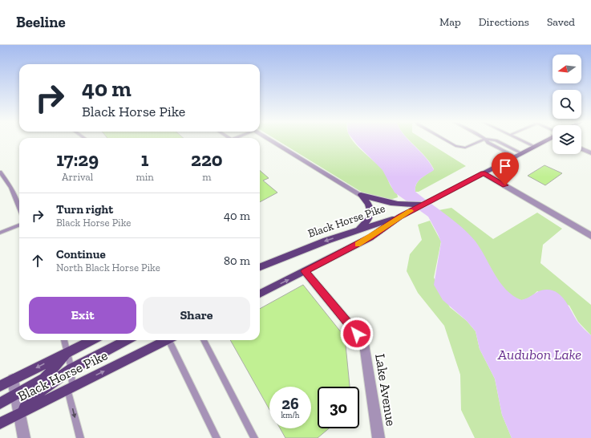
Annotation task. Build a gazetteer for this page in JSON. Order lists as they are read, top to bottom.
{
  "streets": {
    "main road": ["Black Horse Pike"],
    "street": ["Lake Avenue"]
  },
  "crossings": [
    ["Black Horse Pike", "Lake Avenue"]
  ],
  "water": ["Audubon Lake"],
  "north": "left",
  "page": {
    "header": "Beeline",
    "nav": ["Map", "Directions", "Saved"],
    "turn": ["40 m", "Black Horse Pike"],
    "eta": [
      "17:29",
      "Arrival",
      "1",
      "min",
      "220",
      "m"
    ],
    "list": [
      {
        "name": "Turn right",
        "note": "Black Horse Pike",
        "value": "40 m"
      },
      {
        "name": "Continue",
        "note": "North Black Horse Pike",
        "value": "80 m"
      }
    ],
    "buttons": ["Exit", "Share"],
    "speed": "26 km/h",
    "limit": "30"
  }
}
